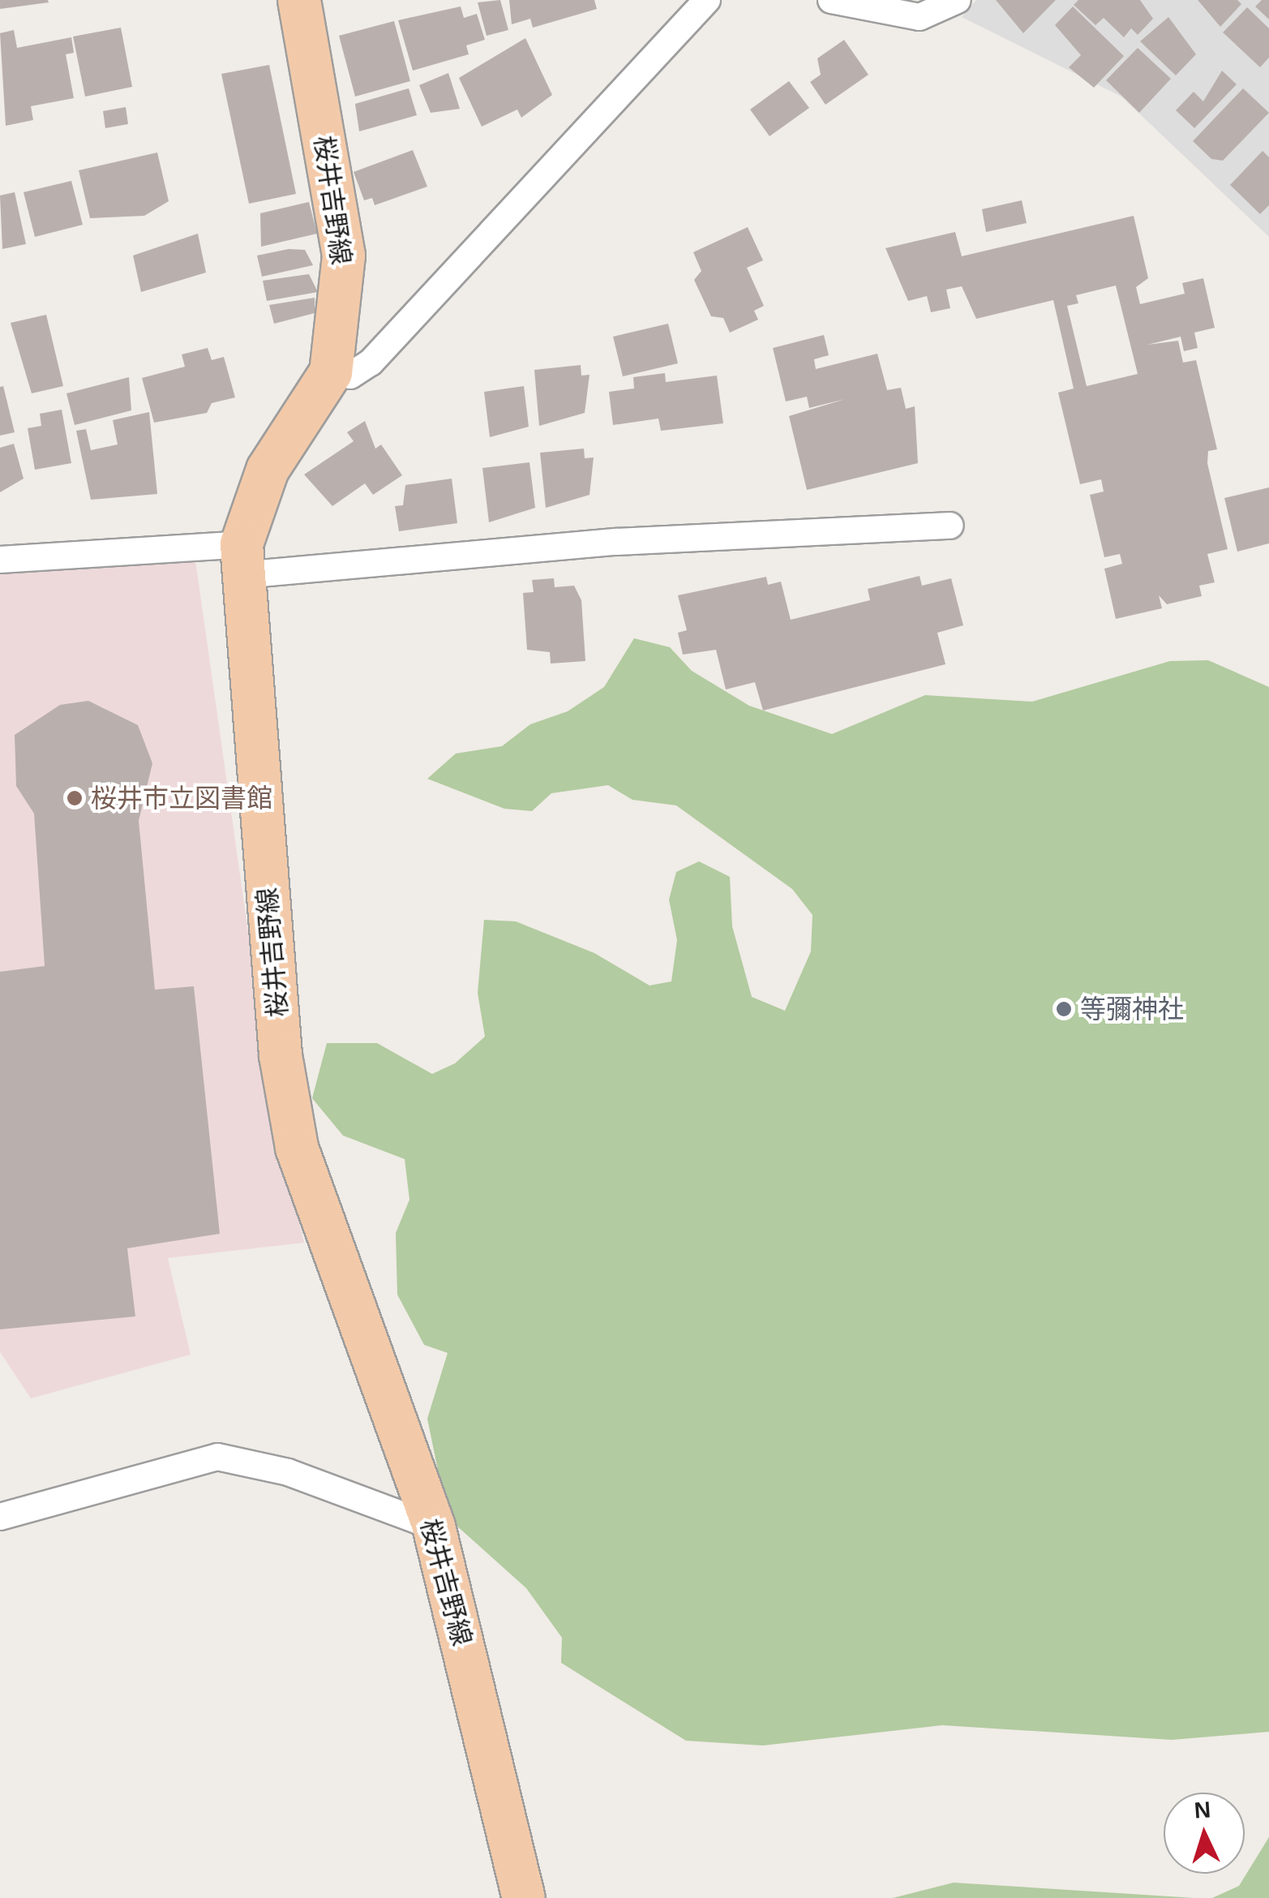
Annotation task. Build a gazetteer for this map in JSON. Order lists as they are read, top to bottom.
{
  "streets": {
    "main road": ["桜井吉野線"]
  },
  "places": ["桜井市立図書館", "等彌神社"],
  "north": "top"
}
